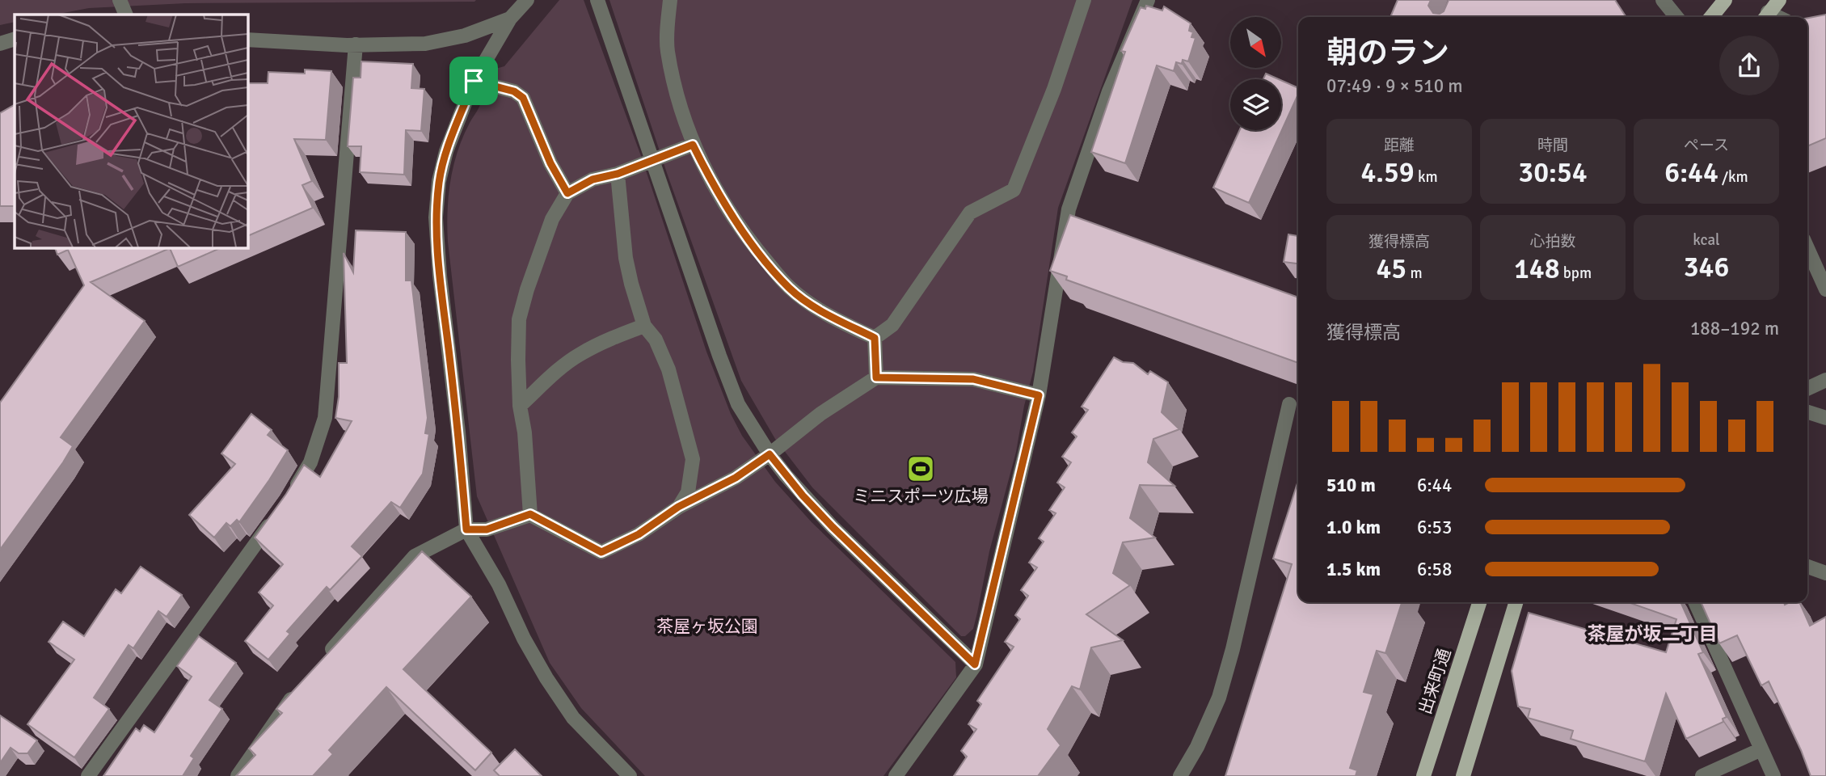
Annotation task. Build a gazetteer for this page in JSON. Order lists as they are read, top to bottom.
{
  "streets": {
    "main road": ["出来町通"]
  },
  "districts": ["茶屋が坂二丁目"],
  "parks": ["茶屋ヶ坂公園"],
  "places": {
    "sports": ["ミニスポーツ広場"]
  },
  "north": "bottom right",
  "page": {
    "heading": ["朝のラン", "07:49 · 9 × 510 m"],
    "stats": [
      ["距離", "4.59 km"],
      ["時間", "30:54"],
      ["ペース", "6:44 /km"],
      ["獲得標高", "45 m"],
      ["心拍数", "148 bpm"],
      ["kcal", "346"]
    ],
    "chart": ["獲得標高", "188–192 m"],
    "list": [
      {
        "name": "510 m",
        "note": "6:44"
      },
      {
        "name": "1.0 km",
        "note": "6:53"
      },
      {
        "name": "1.5 km",
        "note": "6:58"
      }
    ]
  }
}
